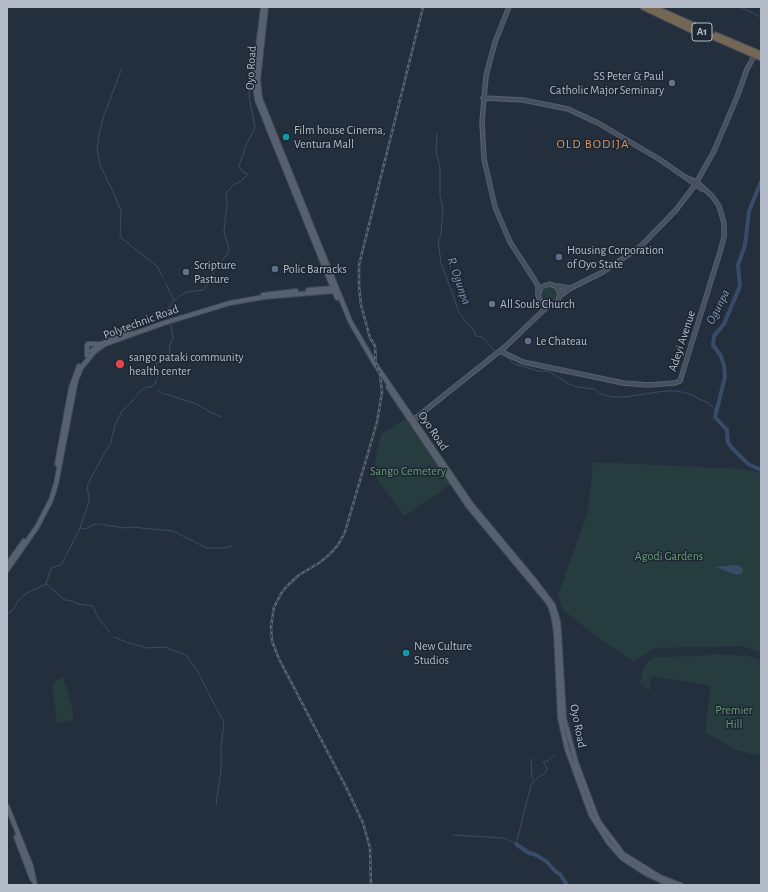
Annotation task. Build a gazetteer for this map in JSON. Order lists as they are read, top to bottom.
{
  "streets": {
    "highway": ["A1"],
    "main road": ["Oyo Road", "Polytechnic Road", "Adeyi Avenue"]
  },
  "crossings": [
    ["Oyo Road", "Polytechnic Road"]
  ],
  "districts": ["OLD BODIJA"],
  "water": ["R. Ogunpa", "Ogunpa"],
  "parks": ["Sango Cemetery", "Agodi Gardens", "Premier Hill"],
  "places": [
    "SS Peter & Paul Catholic Major Seminary",
    "Film house Cinema, Ventura Mall",
    "Housing Corporation of Oyo State",
    "Polic Barracks",
    "Scripture Pasture",
    "All Souls Church",
    "Le Chateau",
    "sango pataki community health center",
    "New Culture Studios"
  ]
}
